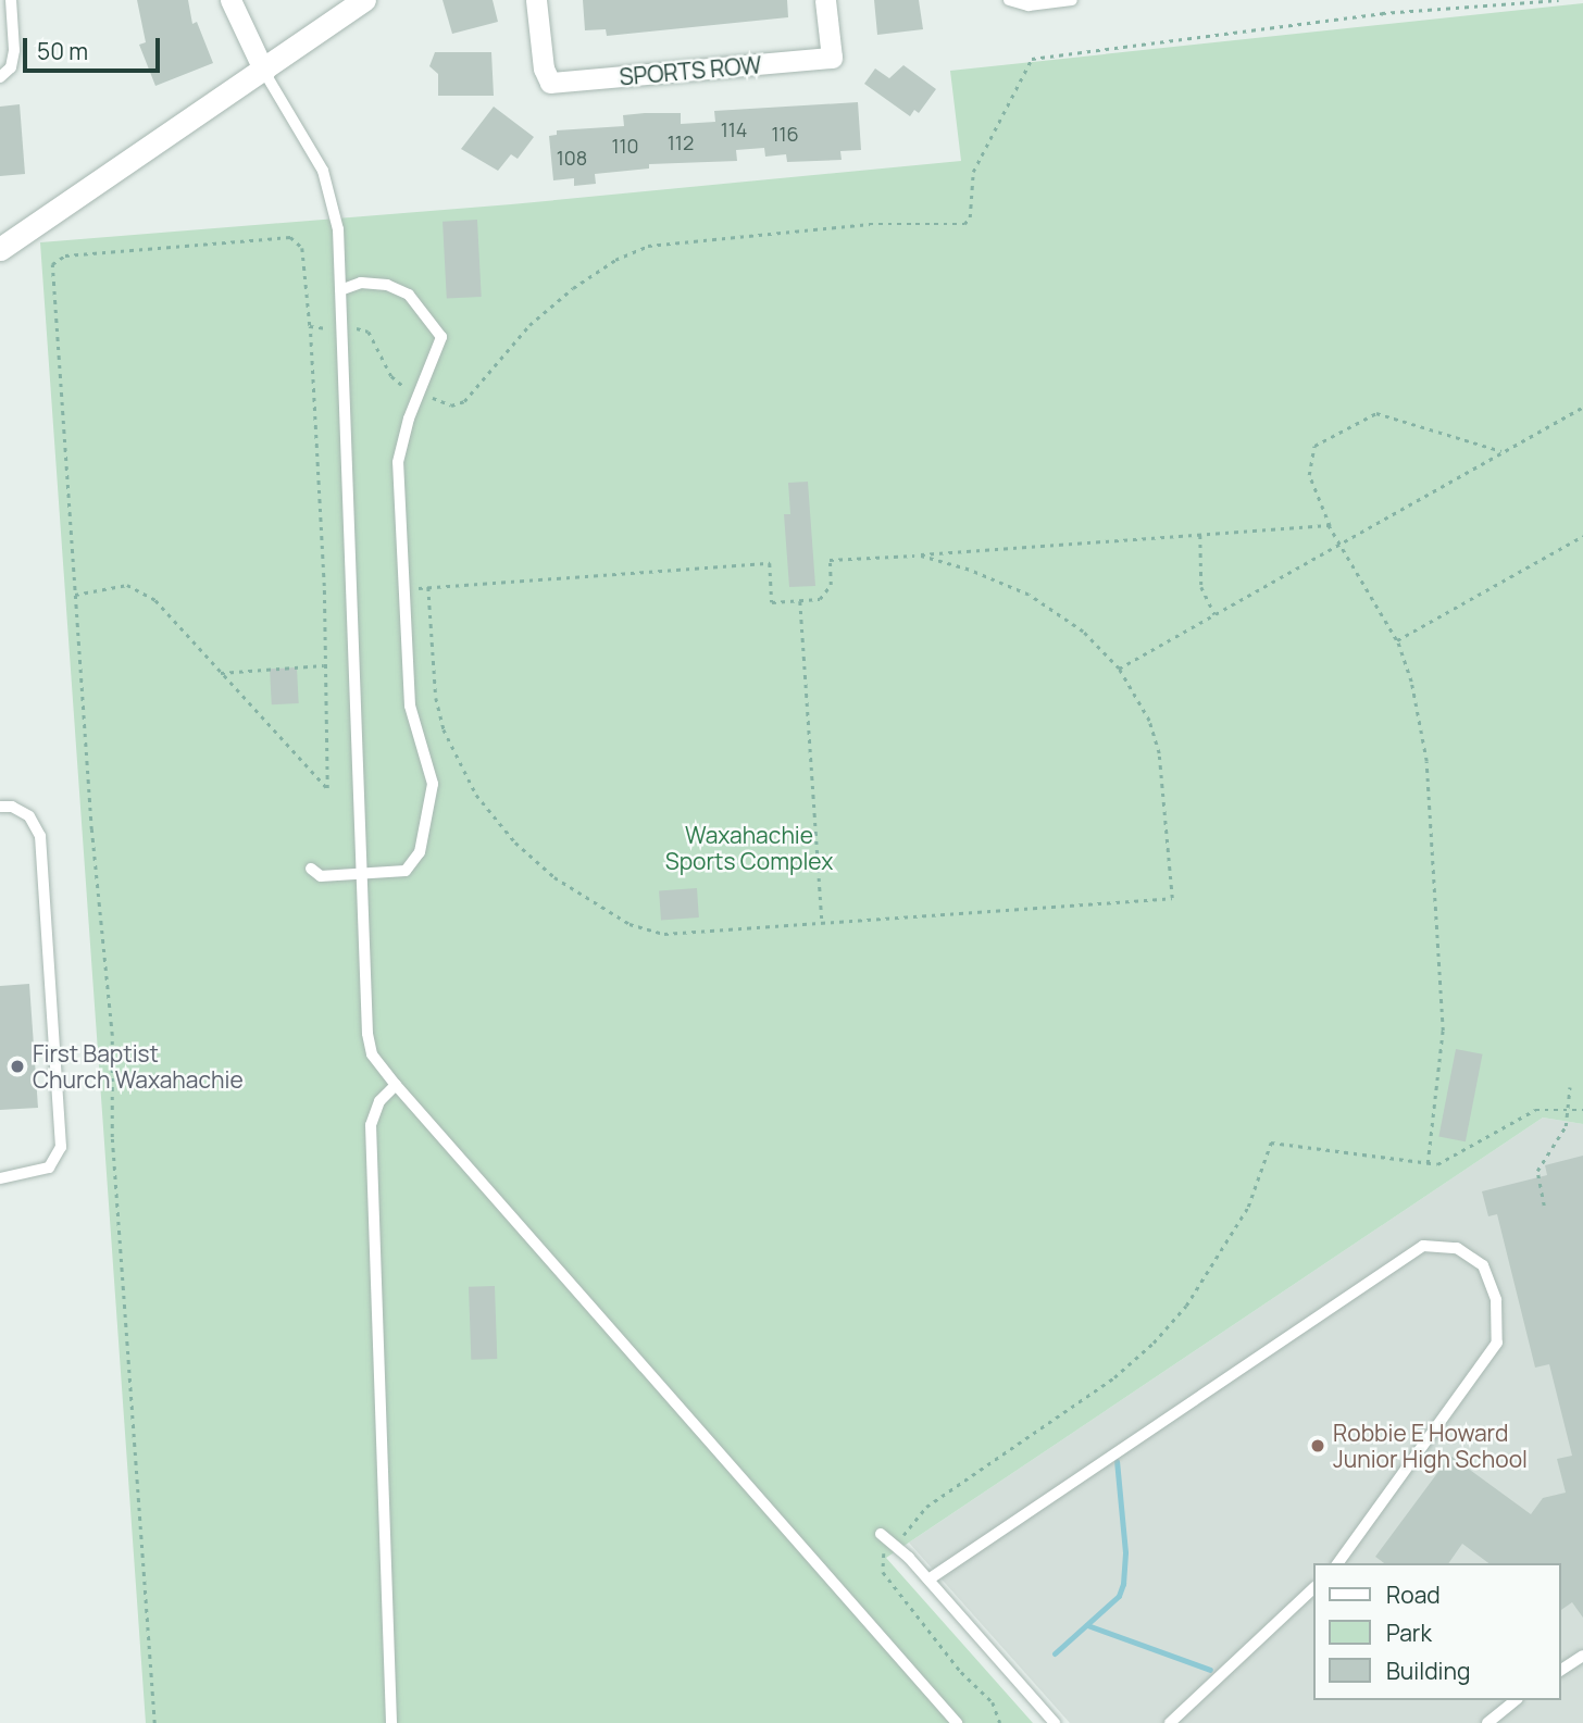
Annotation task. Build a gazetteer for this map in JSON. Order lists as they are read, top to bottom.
{
  "streets": {
    "street": ["SPORTS ROW"]
  },
  "parks": ["Waxahachie Sports Complex"],
  "places": ["First Baptist Church Waxahachie", "Robbie E Howard Junior High School"],
  "house_numbers": [
    "114",
    "116",
    "112",
    "110",
    "108"
  ],
  "legend": ["Road", "Park", "Building"],
  "scale_bar": "50 m"
}
